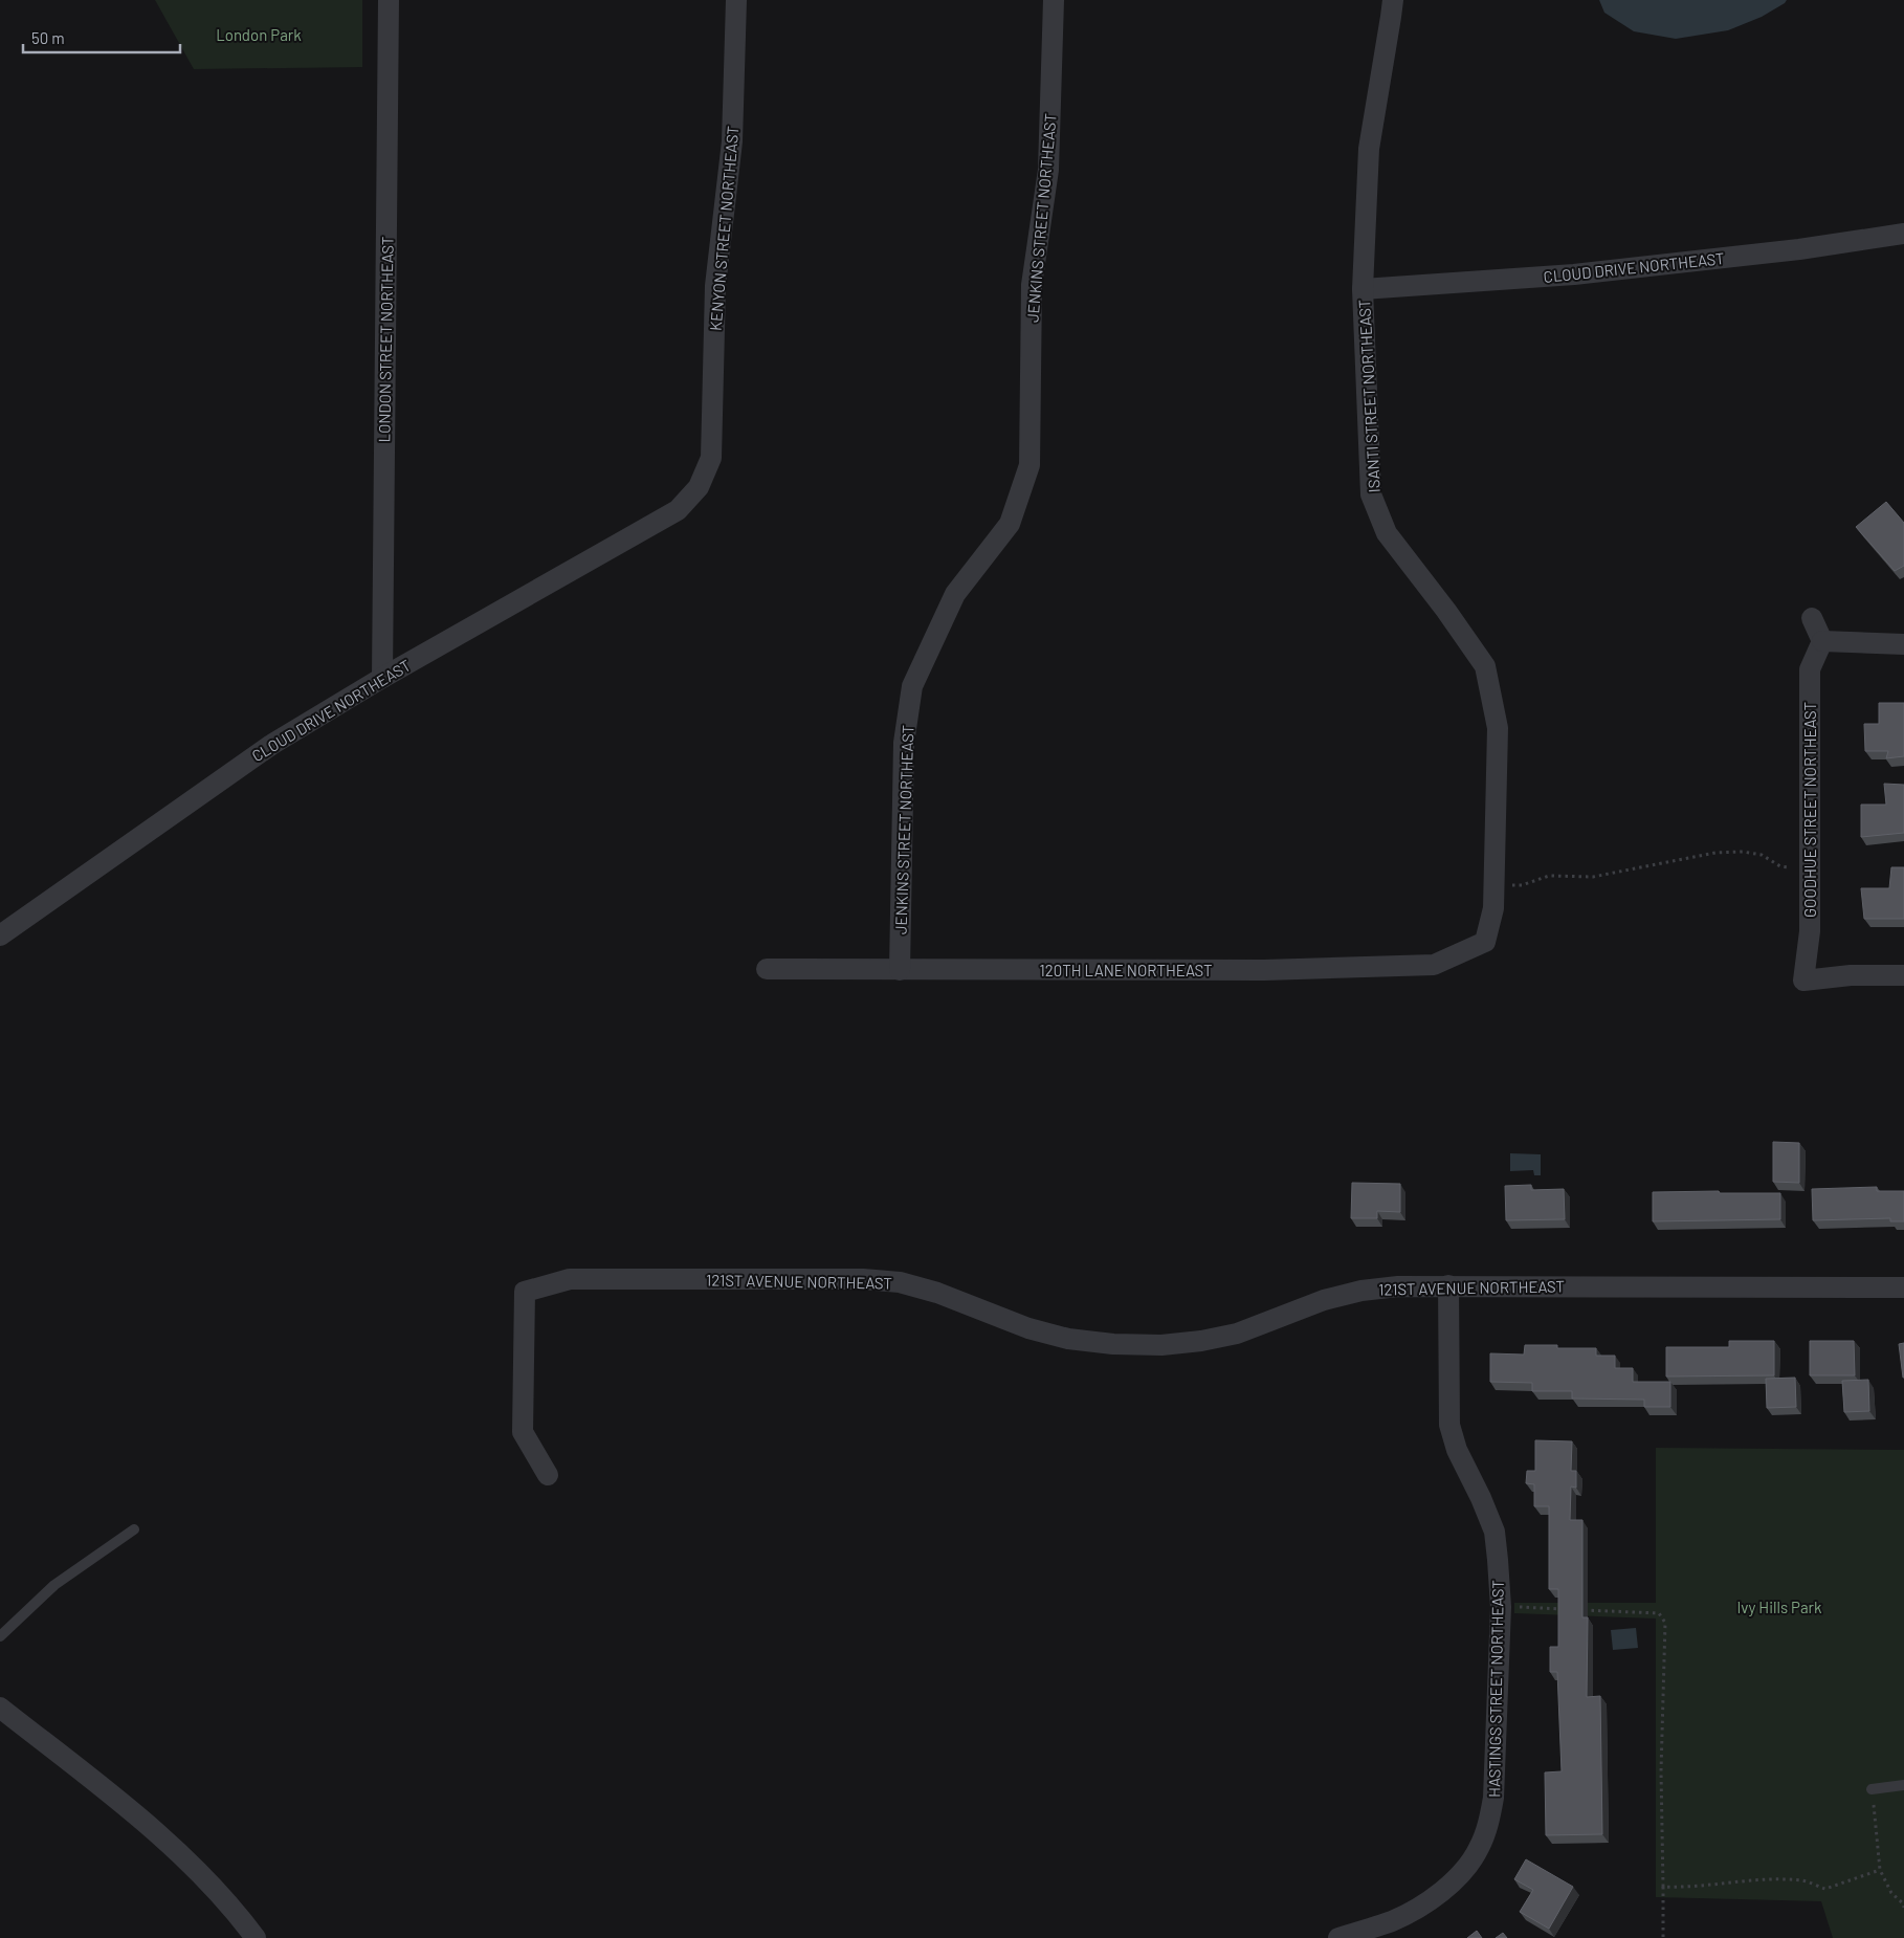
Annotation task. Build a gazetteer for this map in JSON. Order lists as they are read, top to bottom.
{
  "streets": {
    "street": [
      "JENKINS STREET NORTHEAST",
      "KENYON STREET NORTHEAST",
      "CLOUD DRIVE NORTHEAST",
      "LONDON STREET NORTHEAST",
      "ISANTI STREET NORTHEAST",
      "GOODHUE STREET NORTHEAST",
      "120TH LANE NORTHEAST",
      "121ST AVENUE NORTHEAST",
      "HASTINGS STREET NORTHEAST"
    ]
  },
  "crossings": [
    ["JENKINS STREET NORTHEAST", "120TH LANE NORTHEAST"],
    ["KENYON STREET NORTHEAST", "CLOUD DRIVE NORTHEAST"],
    ["CLOUD DRIVE NORTHEAST", "LONDON STREET NORTHEAST"],
    ["CLOUD DRIVE NORTHEAST", "ISANTI STREET NORTHEAST"],
    ["ISANTI STREET NORTHEAST", "120TH LANE NORTHEAST"],
    ["121ST AVENUE NORTHEAST", "HASTINGS STREET NORTHEAST"]
  ],
  "parks": ["London Park", "Ivy Hills Park"],
  "scale_bar": "50 m"
}
